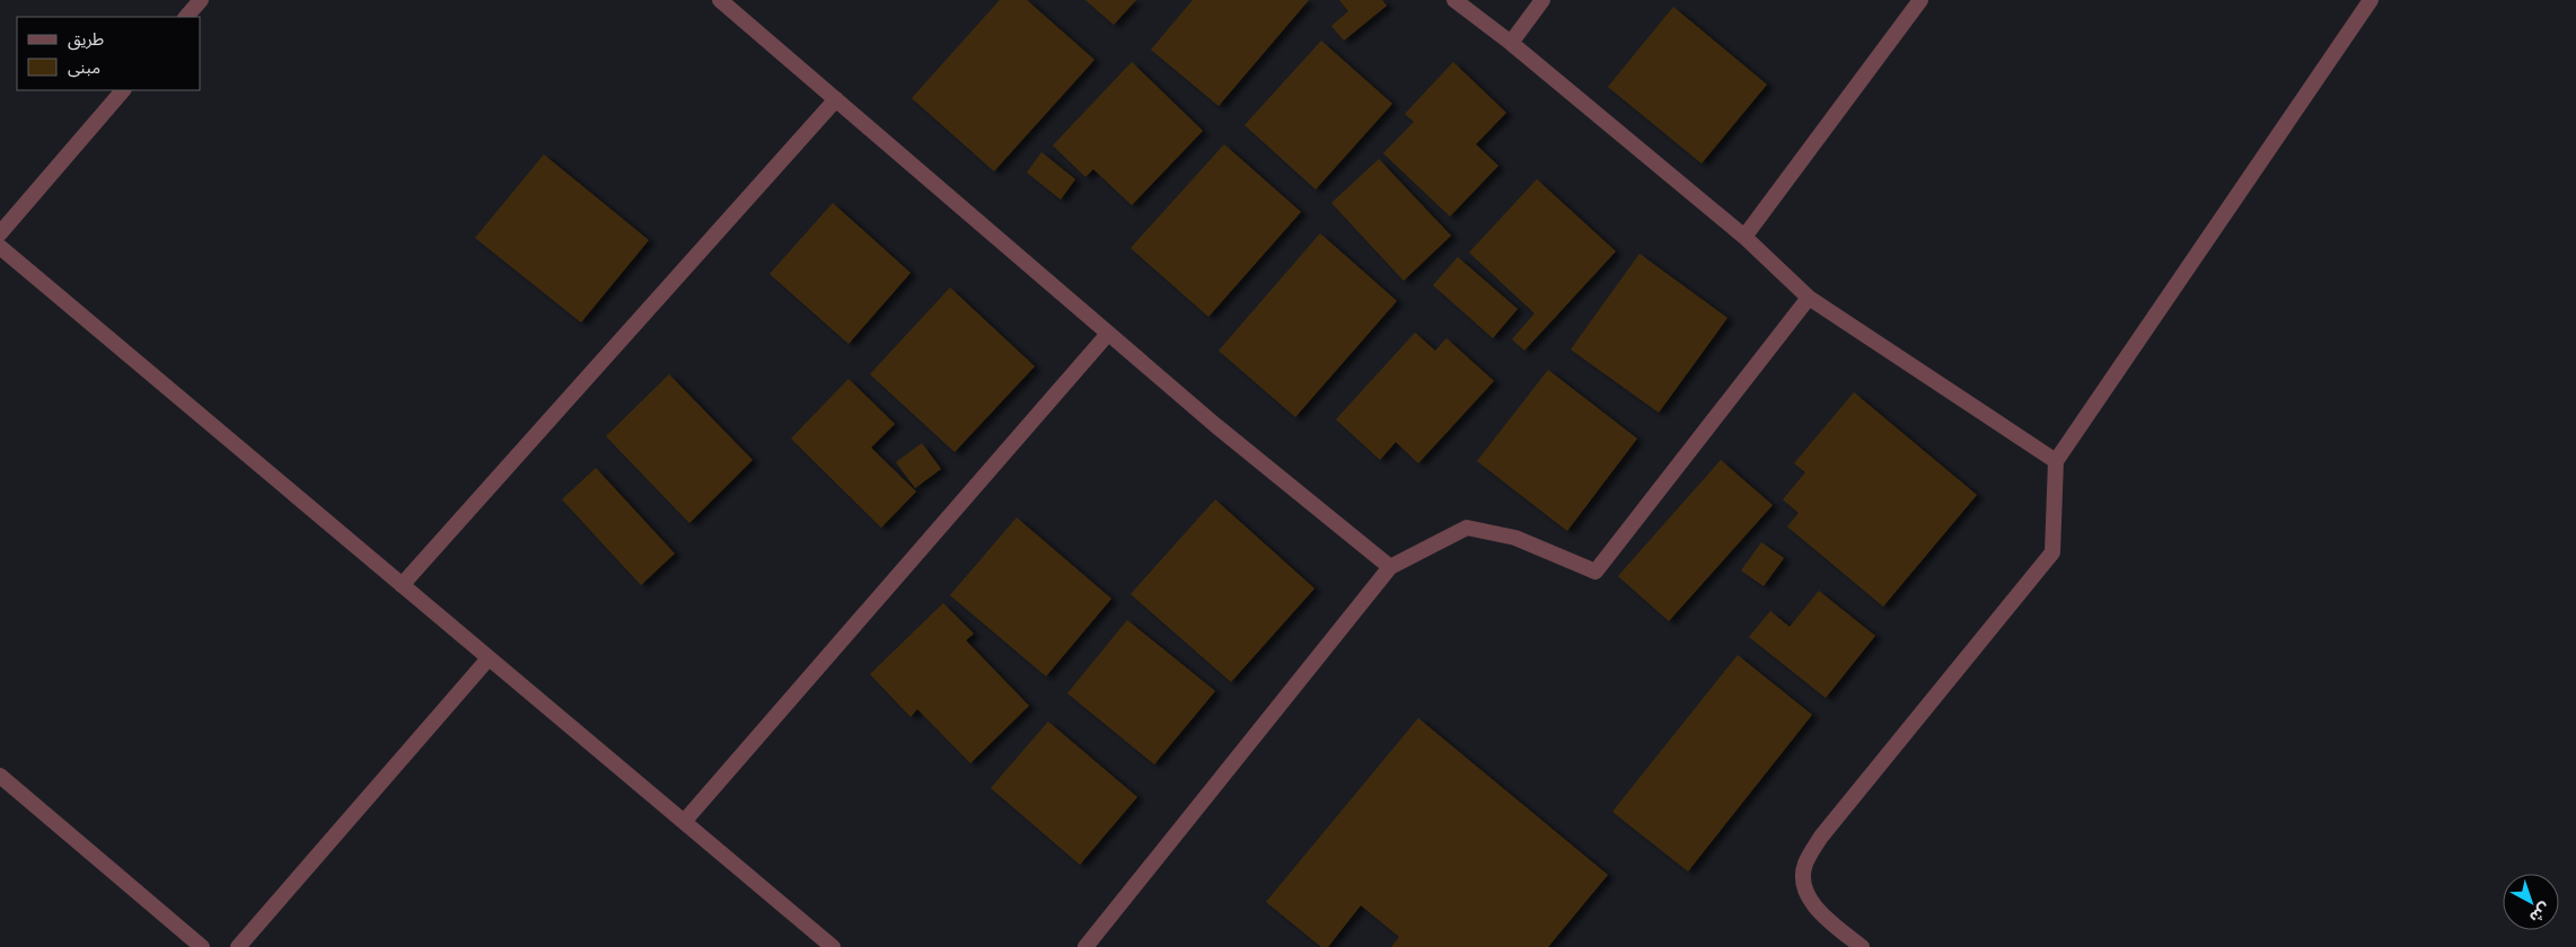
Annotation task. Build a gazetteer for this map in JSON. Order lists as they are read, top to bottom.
{
  "legend": ["طريق", "مبنى"],
  "north": "bottom right"
}
